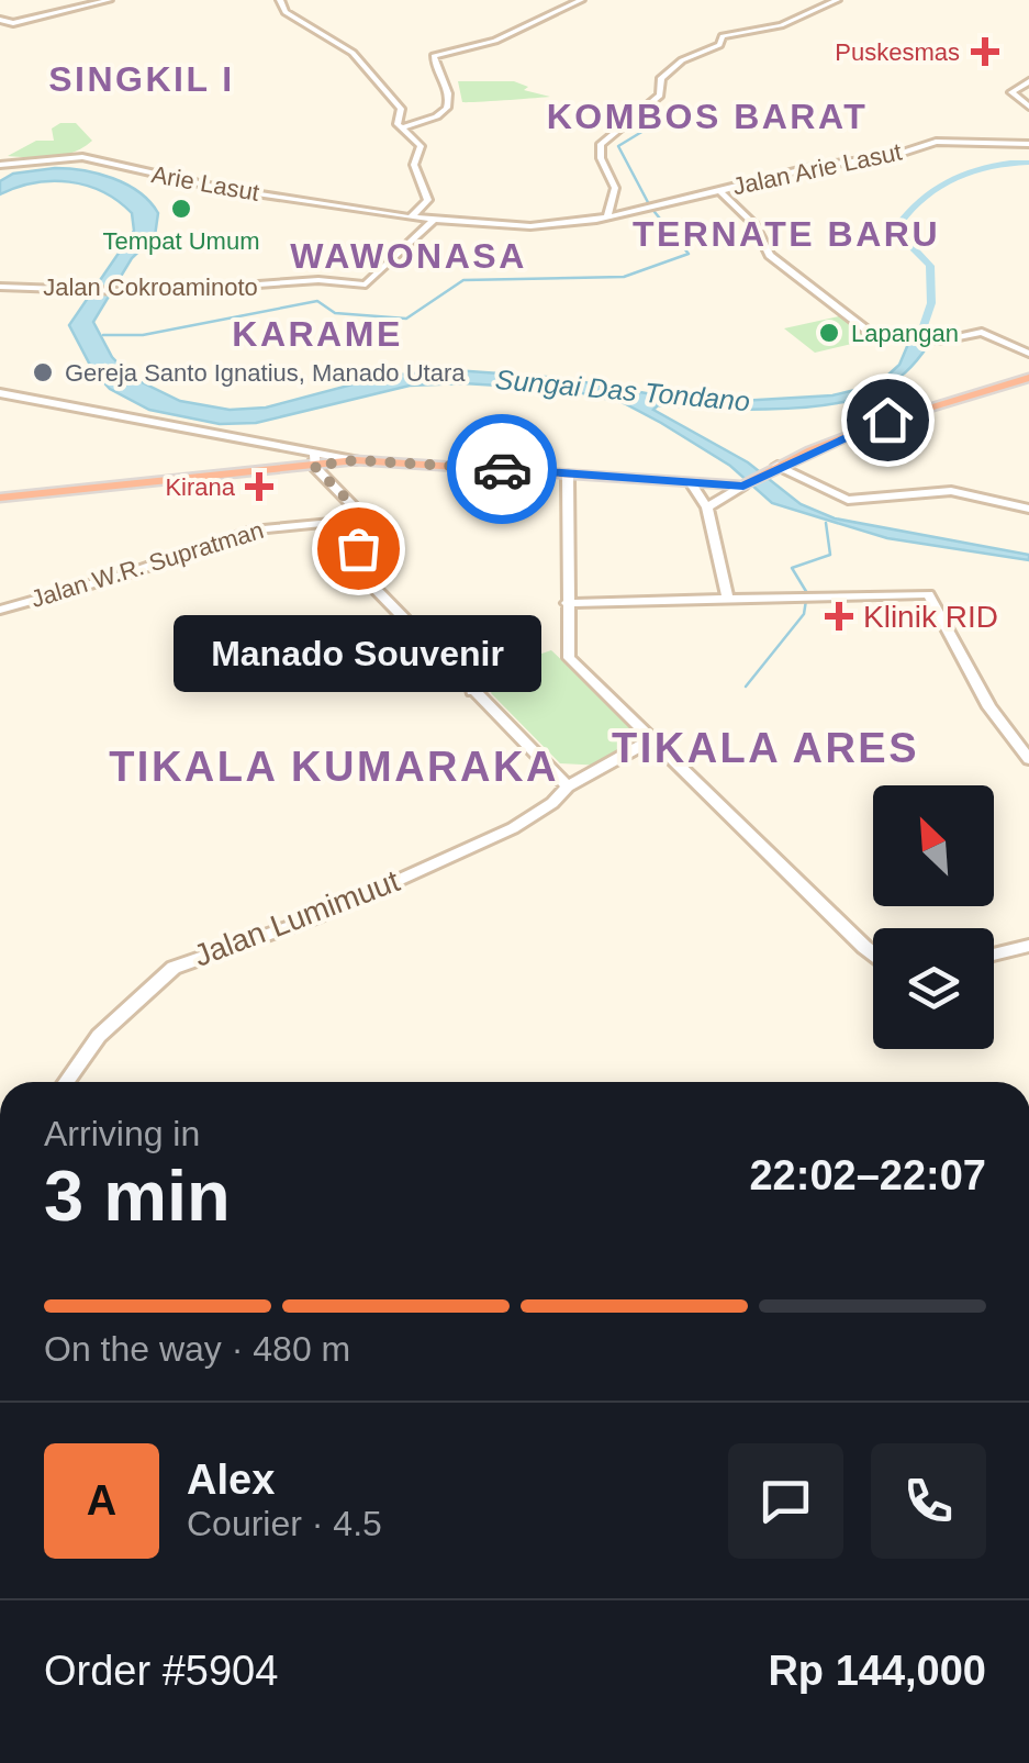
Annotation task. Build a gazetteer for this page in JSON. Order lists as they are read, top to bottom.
{
  "streets": {
    "street": [
      "Jalan Arie Lasut",
      "Arie Lasut",
      "Jalan Cokroaminoto",
      "Jalan W.R. Supratman",
      "Jalan Lumimuut"
    ]
  },
  "crossings": [
    ["Jalan Arie Lasut", "Arie Lasut"],
    ["Jalan Arie Lasut", "Jalan Cokroaminoto"]
  ],
  "districts": [
    "SINGKIL I",
    "KOMBOS BARAT",
    "TERNATE BARU",
    "WAWONASA",
    "KARAME",
    "TIKALA ARES",
    "TIKALA KUMARAKA"
  ],
  "water": ["Sungai Das Tondano"],
  "places": {
    "health": ["Puskesmas", "Kirana", "Klinik RID"],
    "other": [
      "Tempat Umum",
      "Lapangan",
      "Gereja Santo Ignatius, Manado Utara",
      "Manado Souvenir"
    ]
  },
  "north": "top left",
  "page": {
    "bubble": "Manado Souvenir",
    "heading": ["3 min", "Arriving in", "22:02–22:07"],
    "panel": [
      "Alex",
      "Courier · 4.5",
      "Order #5904",
      "Rp 144,000"
    ],
    "bar": "On the way · 480 m",
    "round": "A"
  }
}
